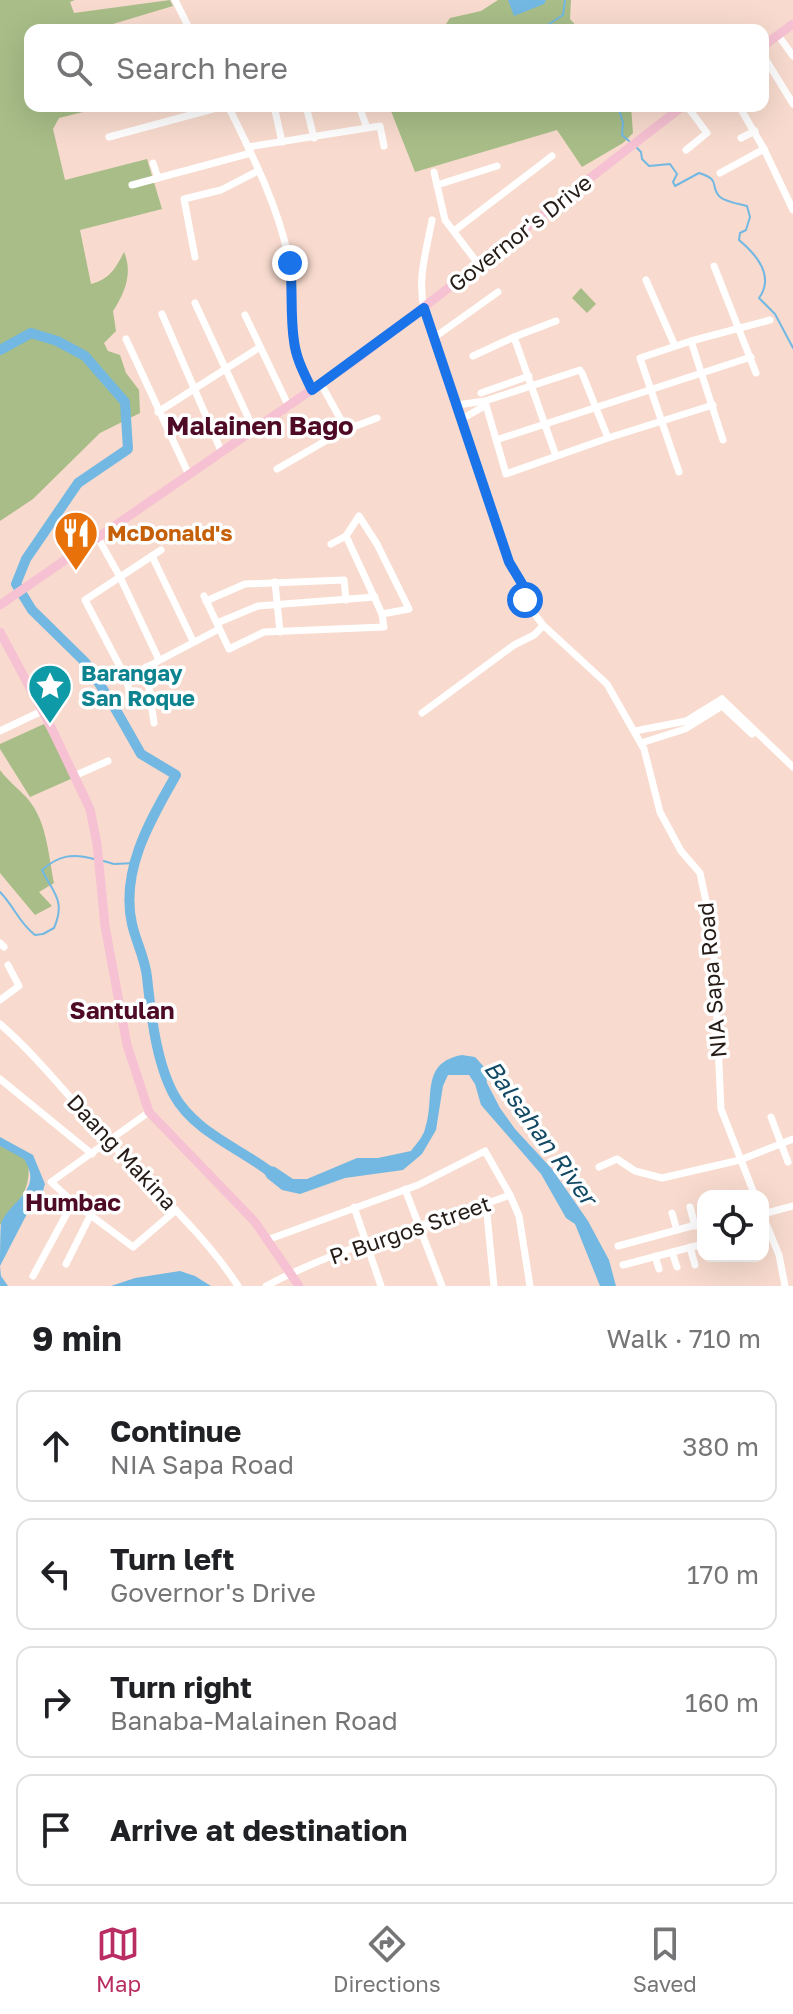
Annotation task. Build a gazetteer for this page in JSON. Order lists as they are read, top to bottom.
{
  "streets": {
    "main road": ["Governor's Drive"],
    "street": ["NIA Sapa Road", "Daang Makina", "P. Burgos Street"]
  },
  "crossings": [
    ["Governor's Drive", "NIA Sapa Road"]
  ],
  "districts": ["Malainen Bago", "Santulan", "Humbac"],
  "water": ["Balsahan River"],
  "places": {
    "restaurant": ["McDonald's"],
    "place": ["Barangay San Roque"]
  },
  "page": {
    "search": "Search here",
    "heading": ["9 min", "Walk · 710 m"],
    "list": [
      ["Continue", "NIA Sapa Road", "380 m"],
      ["Turn left", "Governor's Drive", "170 m"],
      ["Turn right", "Banaba-Malainen Road", "160 m"],
      "Arrive at destination"
    ],
    "nav": ["Map", "Directions", "Saved"]
  }
}
